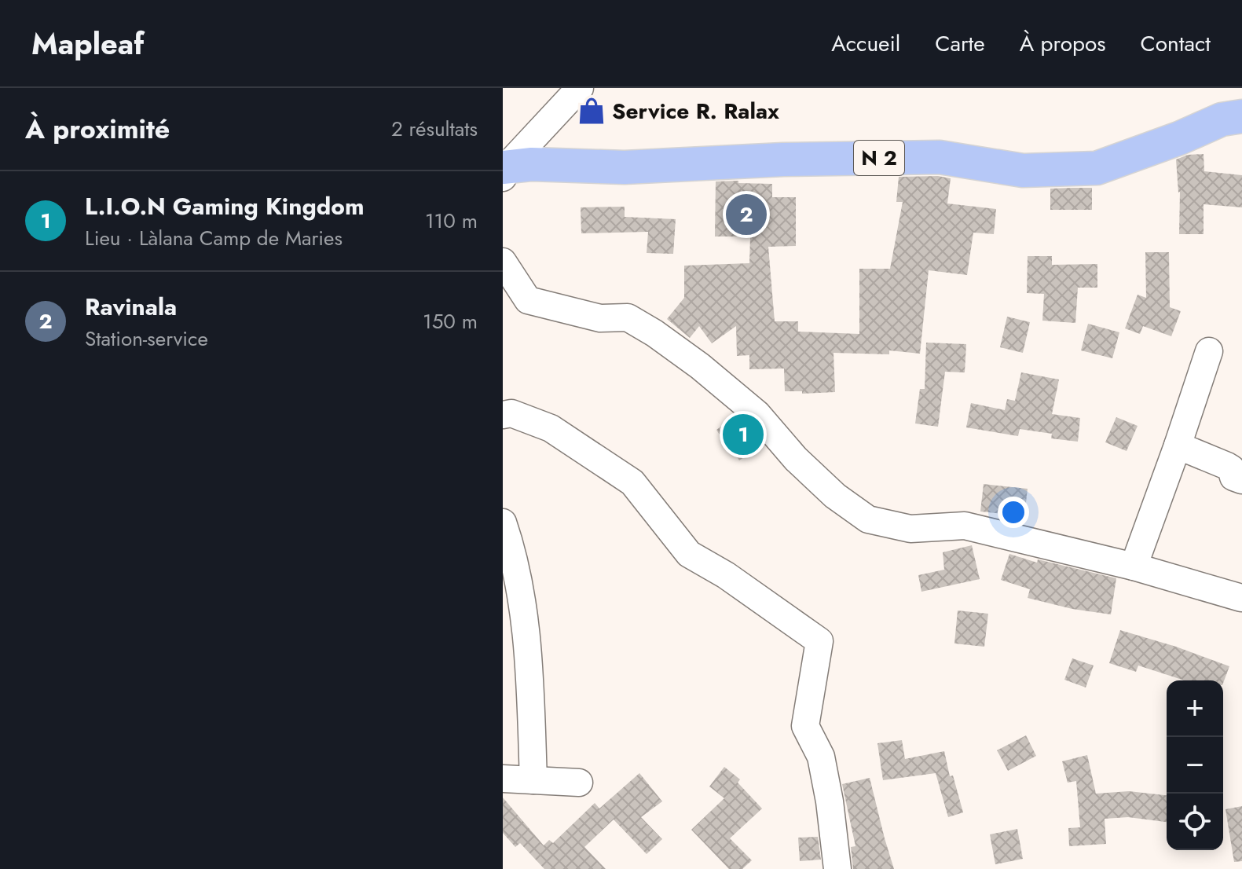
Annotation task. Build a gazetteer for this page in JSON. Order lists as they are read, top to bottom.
{
  "streets": {
    "main road": ["N 2"]
  },
  "places": {
    "shop": ["Service R. Ralax"]
  },
  "page": {
    "header": "Mapleaf",
    "nav": [
      "Accueil",
      "Carte",
      "À propos",
      "Contact"
    ],
    "heading": ["À proximité", "2 résultats"],
    "list": [
      {
        "mark": "1",
        "name": "L.I.O.N Gaming Kingdom",
        "note": "Lieu · Làlana Camp de Maries",
        "value": "110 m"
      },
      {
        "mark": "2",
        "name": "Ravinala",
        "note": "Station-service",
        "value": "150 m"
      }
    ],
    "pins": ["2", "1"],
    "map_buttons": ["+", "−"]
  }
}
